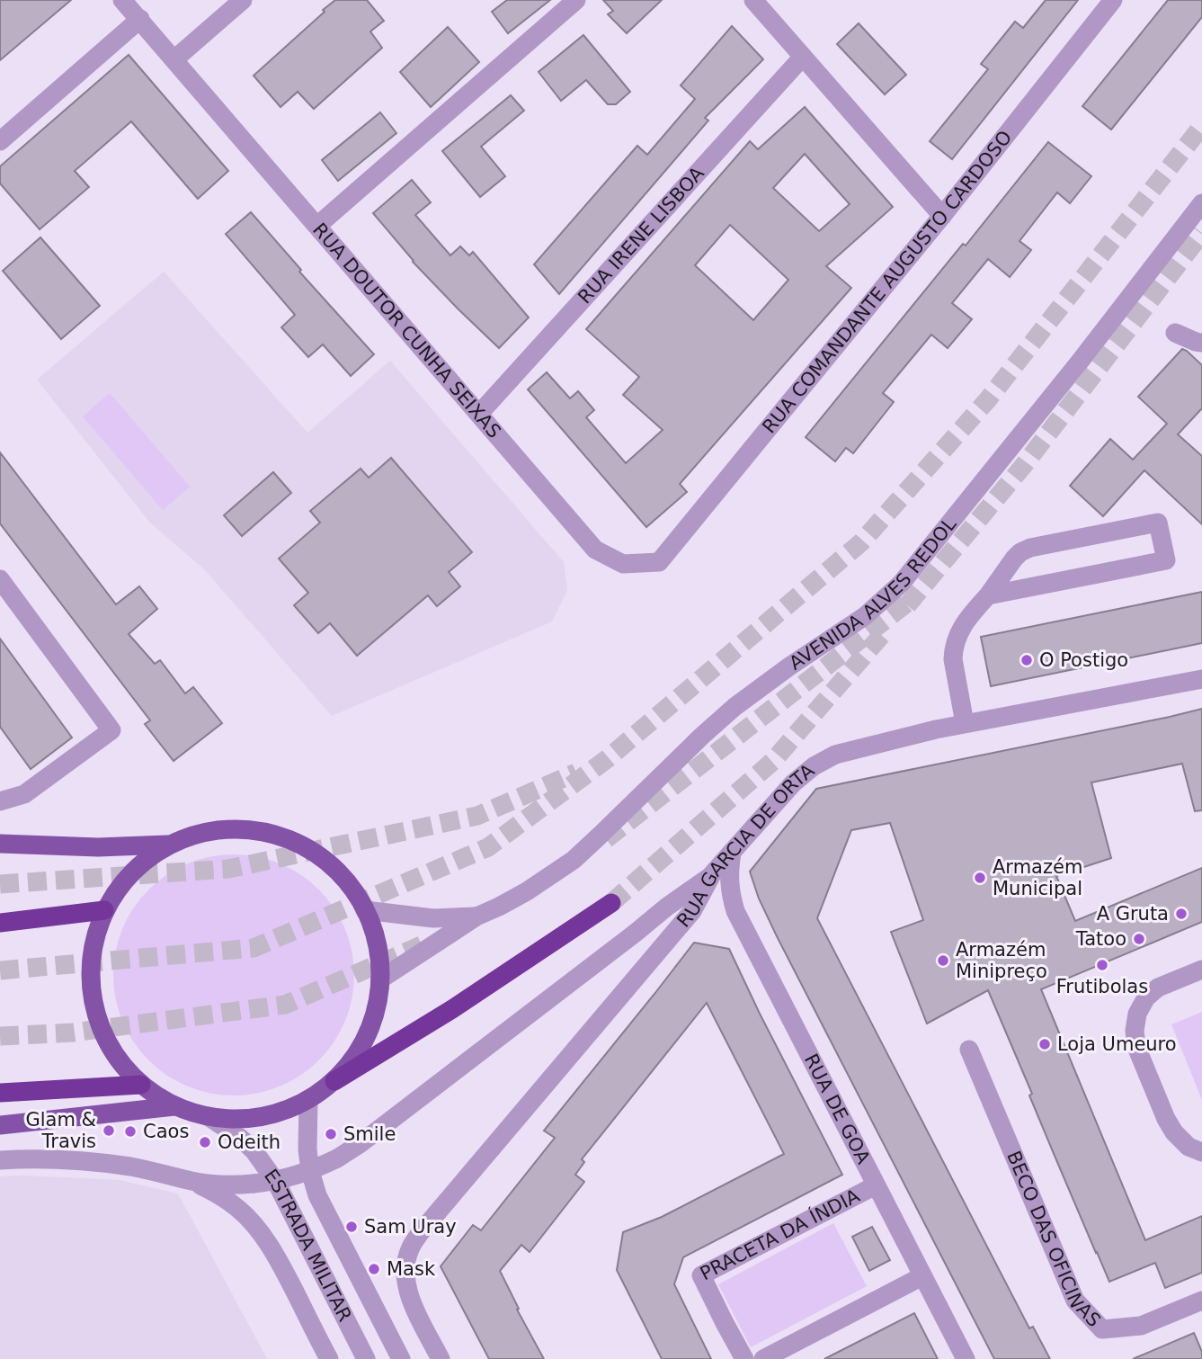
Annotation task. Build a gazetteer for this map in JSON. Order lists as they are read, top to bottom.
{
  "streets": {
    "street": [
      "RUA IRENE LISBOA",
      "RUA COMANDANTE AUGUSTO CARDOSO",
      "RUA DOUTOR CUNHA SEIXAS",
      "AVENIDA ALVES REDOL",
      "RUA GARCIA DE ORTA",
      "RUA DE GOA",
      "PRACETA DA ÍNDIA",
      "BECO DAS OFICINAS",
      "ESTRADA MILITAR"
    ]
  },
  "crossings": [
    ["RUA IRENE LISBOA", "RUA DOUTOR CUNHA SEIXAS"],
    ["RUA COMANDANTE AUGUSTO CARDOSO", "RUA DOUTOR CUNHA SEIXAS"],
    ["RUA GARCIA DE ORTA", "RUA DE GOA"],
    ["RUA DE GOA", "PRACETA DA ÍNDIA"]
  ],
  "places": [
    "O Postigo",
    "Armazém Municipal",
    "A Gruta",
    "Tatoo",
    "Armazém Minipreço",
    "Frutibolas",
    "Loja Umeuro",
    "Glam & Travis",
    "Caos",
    "Smile",
    "Odeith",
    "Sam Uray",
    "Mask"
  ]
}
